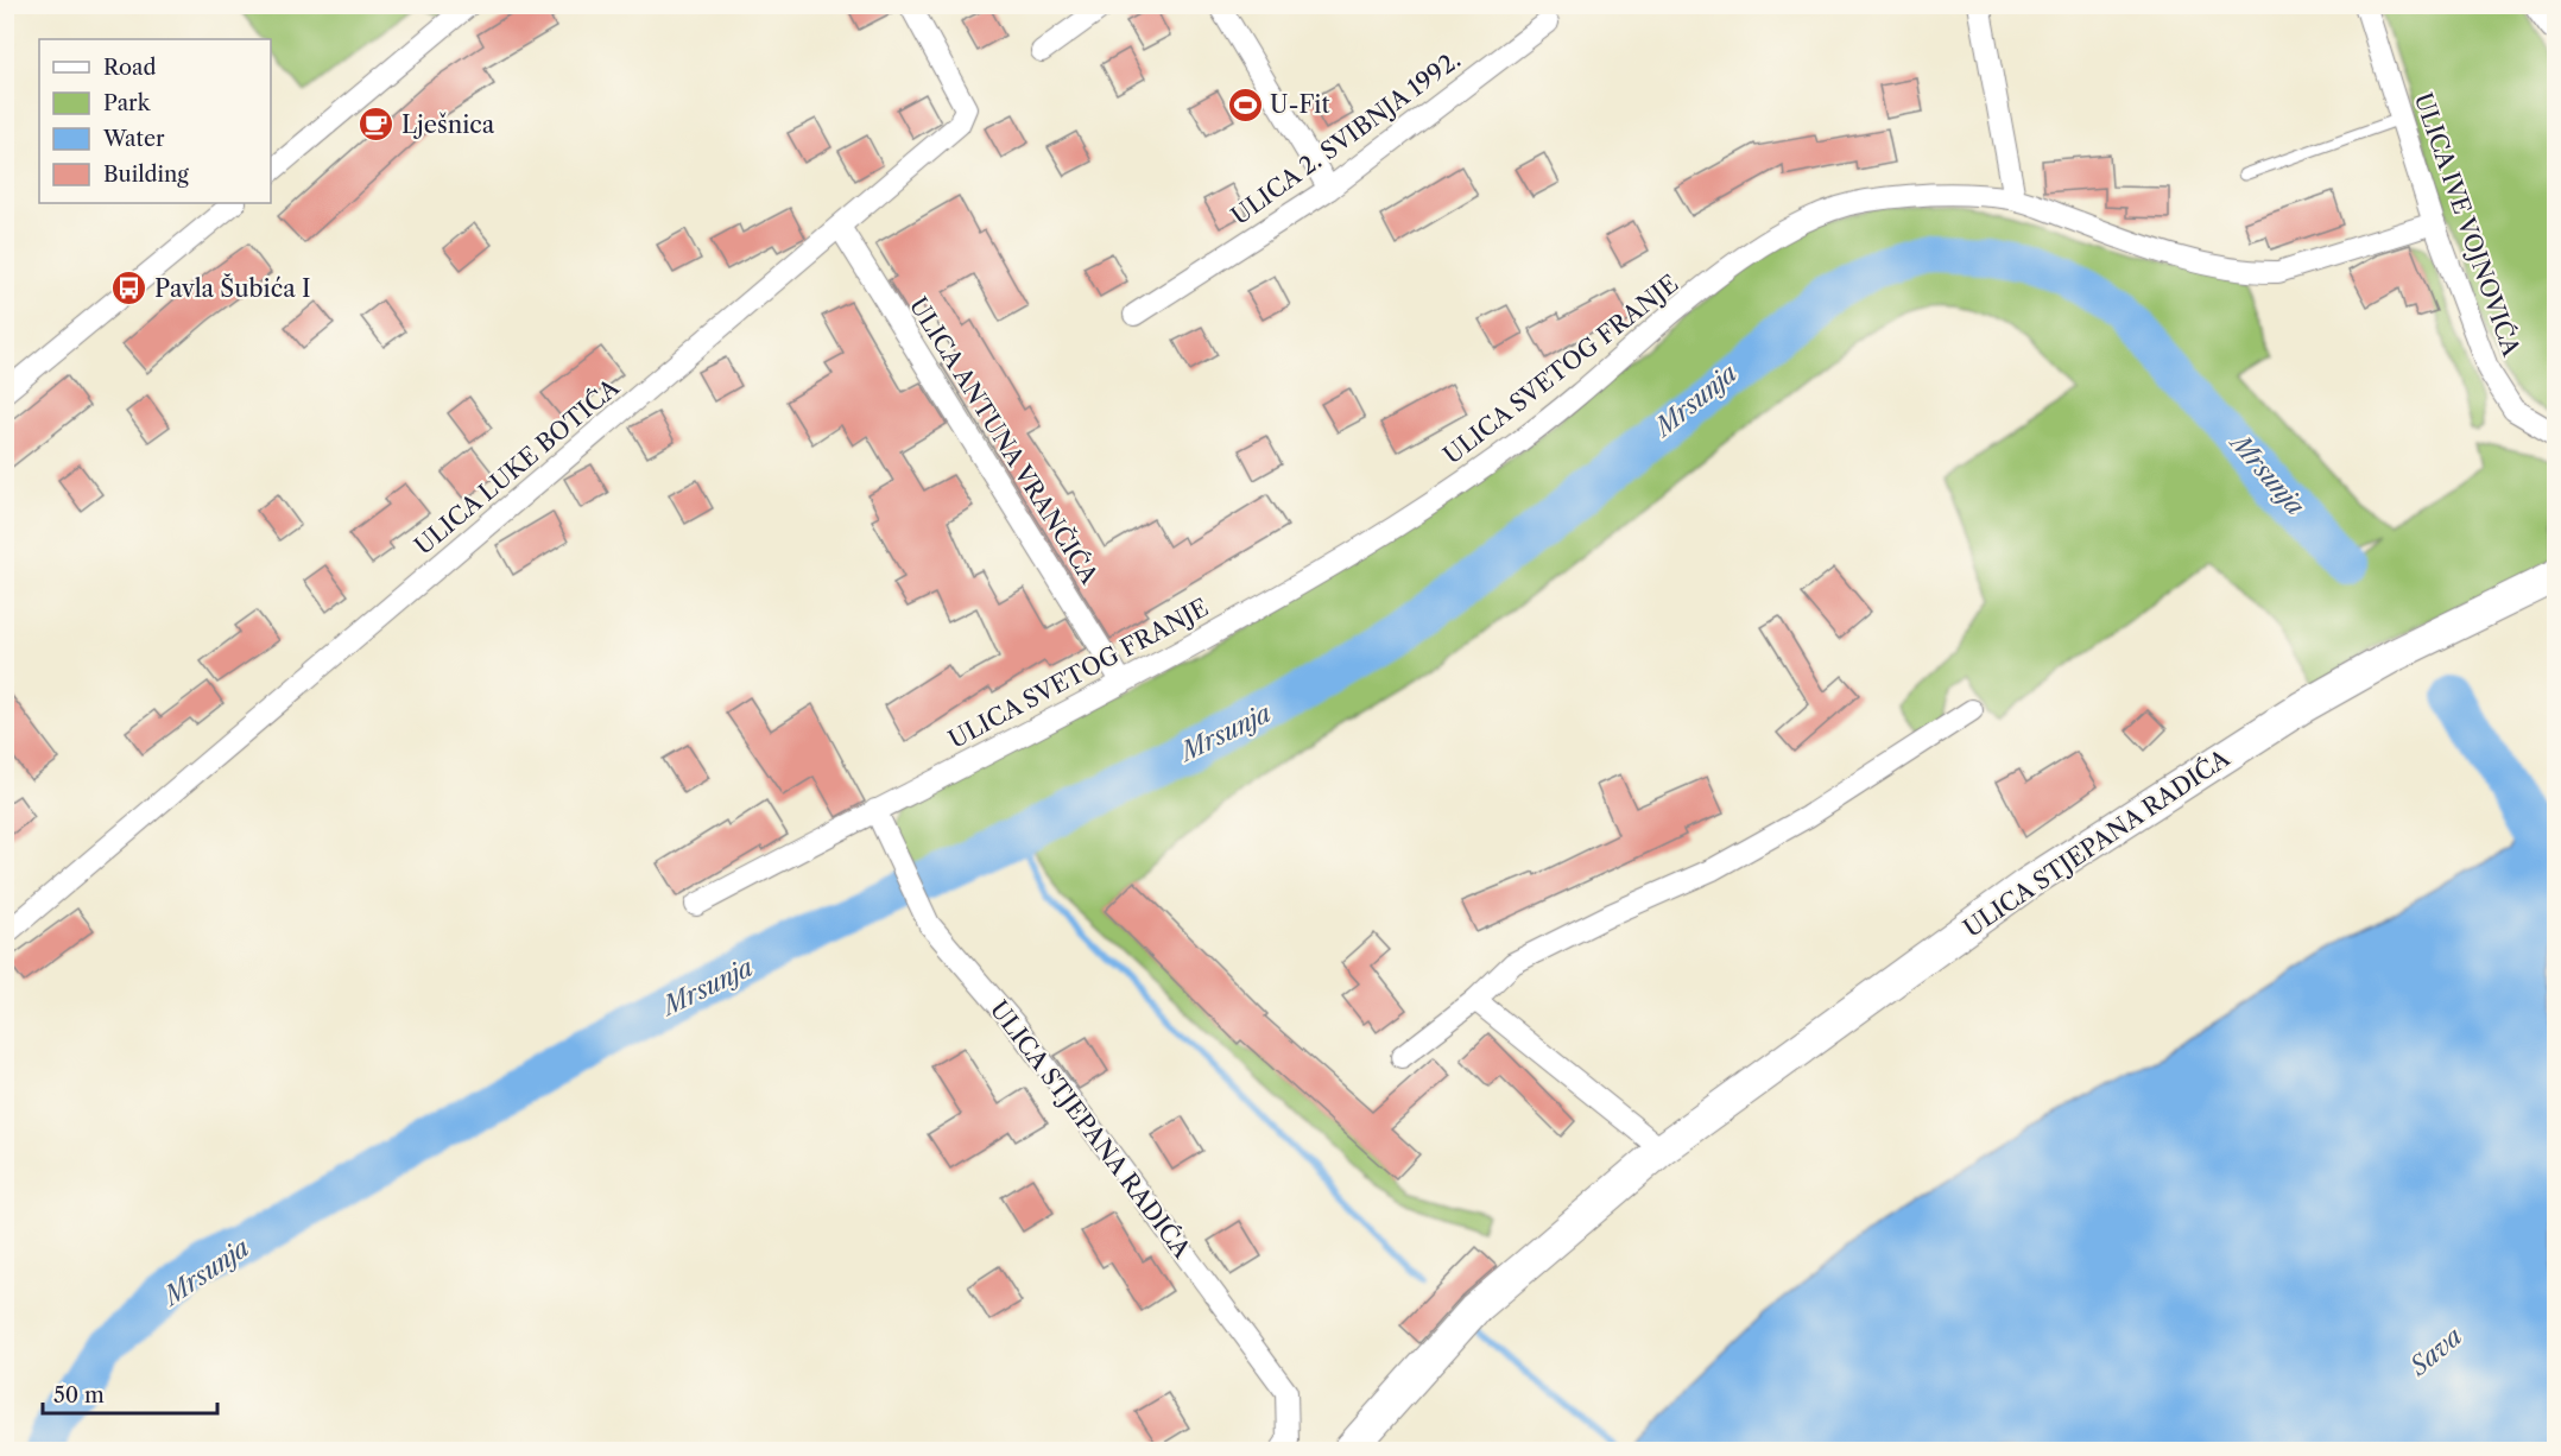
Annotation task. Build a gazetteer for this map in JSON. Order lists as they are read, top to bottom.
{
  "streets": {
    "main road": ["ULICA STJEPANA RADIĆA"],
    "street": [
      "ULICA 2. SVIBNJA 1992.",
      "ULICA IVE VOJNOVIĆA",
      "ULICA SVETOG FRANJE",
      "ULICA ANTUNA VRANČIĆA",
      "ULICA LUKE BOTIĆA"
    ]
  },
  "crossings": [
    ["ULICA IVE VOJNOVIĆA", "ULICA SVETOG FRANJE"],
    ["ULICA SVETOG FRANJE", "ULICA ANTUNA VRANČIĆA"],
    ["ULICA SVETOG FRANJE", "ULICA STJEPANA RADIĆA"],
    ["ULICA ANTUNA VRANČIĆA", "ULICA LUKE BOTIĆA"]
  ],
  "water": ["Mrsunja", "Sava"],
  "places": {
    "sports": ["U-Fit"],
    "cafe": ["Lješnica"],
    "bus stop": ["Pavla Šubića I"]
  },
  "legend": [
    "Road",
    "Park",
    "Water",
    "Building"
  ],
  "scale_bar": "50 m"
}
